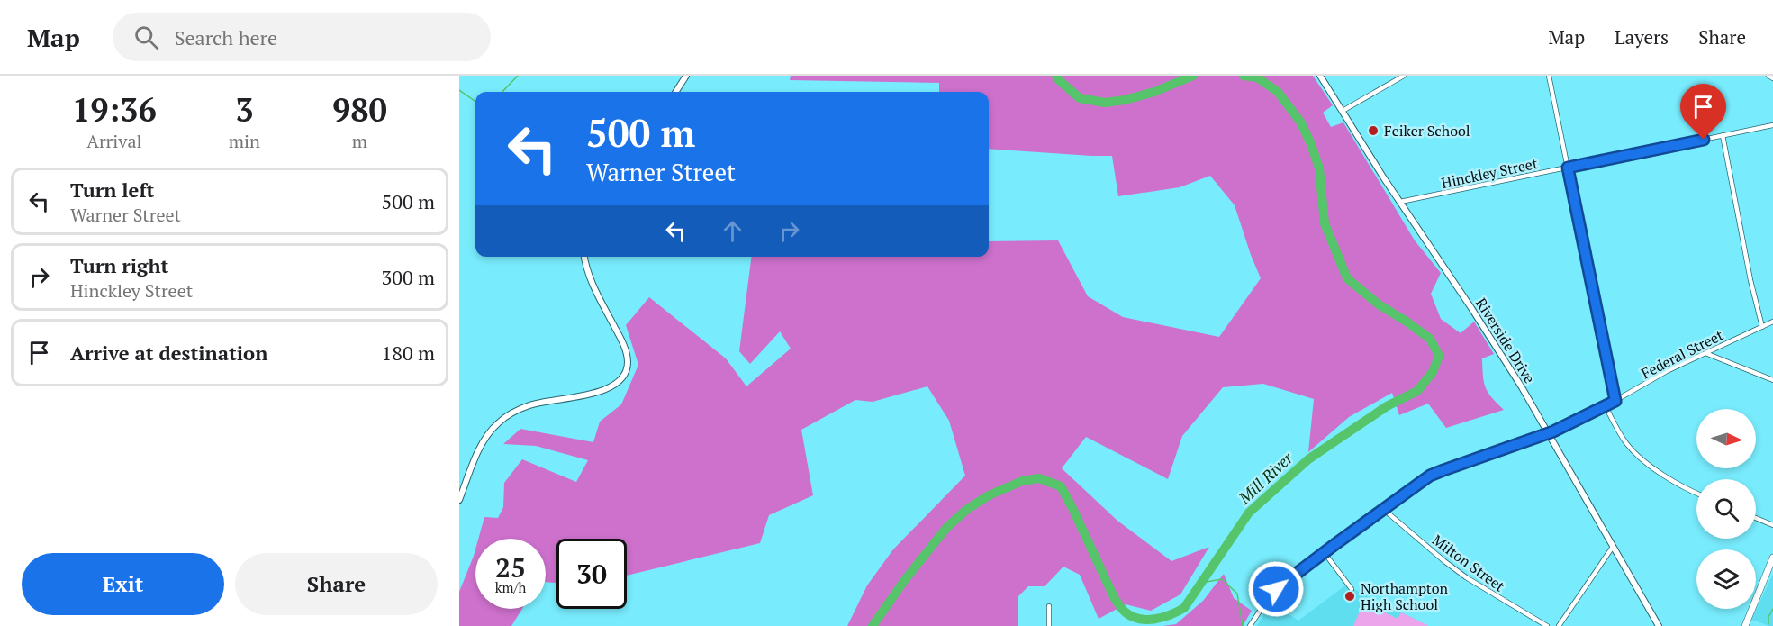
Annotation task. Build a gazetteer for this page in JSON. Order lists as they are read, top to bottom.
{
  "streets": {
    "street": [
      "Hinckley Street",
      "Riverside Drive",
      "Federal Street",
      "Milton Street"
    ]
  },
  "crossings": [
    ["Hinckley Street", "Riverside Drive"],
    ["Riverside Drive", "Federal Street"],
    ["Federal Street", "Milton Street"]
  ],
  "water": ["Mill River"],
  "places": ["Feiker School", "Northampton High School"],
  "north": "right",
  "page": {
    "header": "Map",
    "search": "Search here",
    "nav": ["Map", "Layers", "Share"],
    "eta": [
      "19:36",
      "Arrival",
      "3",
      "min",
      "980",
      "m"
    ],
    "turn": ["500 m", "Warner Street"],
    "list": [
      {
        "name": "Turn left",
        "note": "Warner Street",
        "value": "500 m"
      },
      {
        "name": "Turn right",
        "note": "Hinckley Street",
        "value": "300 m"
      },
      {
        "name": "Arrive at destination",
        "value": "180 m"
      }
    ],
    "speed": "25 km/h",
    "limit": "30",
    "buttons": ["Exit", "Share"]
  }
}
